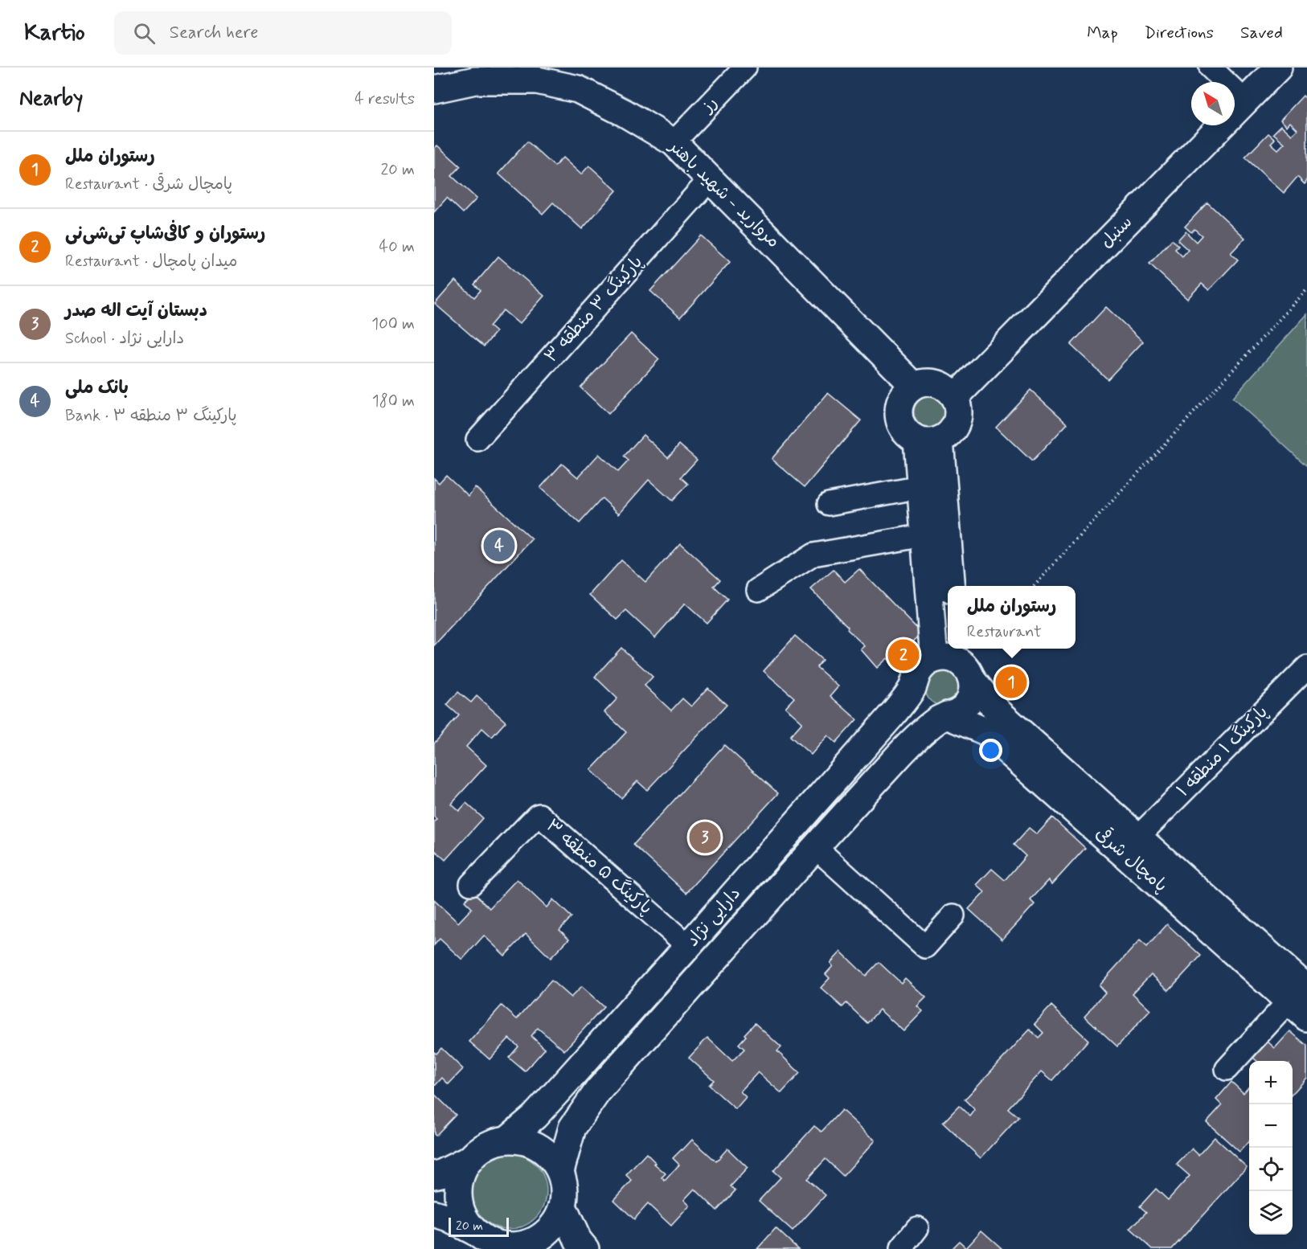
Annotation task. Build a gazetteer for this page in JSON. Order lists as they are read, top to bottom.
{
  "streets": {
    "street": [
      "رز",
      "مروارید - شهید باهنر",
      "سنبل",
      "پارکینگ ۳ منطقه ۳",
      "پارکینگ ۱ منطقه ۱",
      "پامچال شرقی",
      "پارکینگ ۵ منطقه ۳",
      "دارایی نژاد"
    ]
  },
  "crossings": [
    ["رز", "مروارید - شهید باهنر"],
    ["مروارید - شهید باهنر", "سنبل"],
    ["مروارید - شهید باهنر", "پارکینگ ۳ منطقه ۳"],
    ["مروارید - شهید باهنر", "دارایی نژاد"],
    ["سنبل", "دارایی نژاد"],
    ["پارکینگ ۱ منطقه ۱", "پامچال شرقی"],
    ["پامچال شرقی", "دارایی نژاد"],
    ["پارکینگ ۵ منطقه ۳", "دارایی نژاد"]
  ],
  "scale_bar": "20 m",
  "north": "top left",
  "page": {
    "header": "Kartio",
    "search": "Search here",
    "nav": ["Map", "Directions", "Saved"],
    "heading": ["Nearby", "4 results"],
    "list": [
      {
        "mark": "1",
        "name": "رستوران ملل",
        "note": "Restaurant · پامچال شرقی",
        "value": "20 m"
      },
      {
        "mark": "2",
        "name": "رستوران و کافی‌شاپ تی‌شی‌نی",
        "note": "Restaurant · میدان پامچال",
        "value": "40 m"
      },
      {
        "mark": "3",
        "name": "دبستان آیت اله صدر",
        "note": "School · دارایی نژاد",
        "value": "100 m"
      },
      {
        "mark": "4",
        "name": "بانک ملی",
        "note": "Bank · پارکینگ ۳ منطقه ۳",
        "value": "180 m"
      }
    ],
    "pins": [
      "4",
      "2",
      "1",
      "3"
    ],
    "popup": ["رستوران ملل", "Restaurant"],
    "map_buttons": ["+", "−"],
    "scale": "20 m"
  }
}
